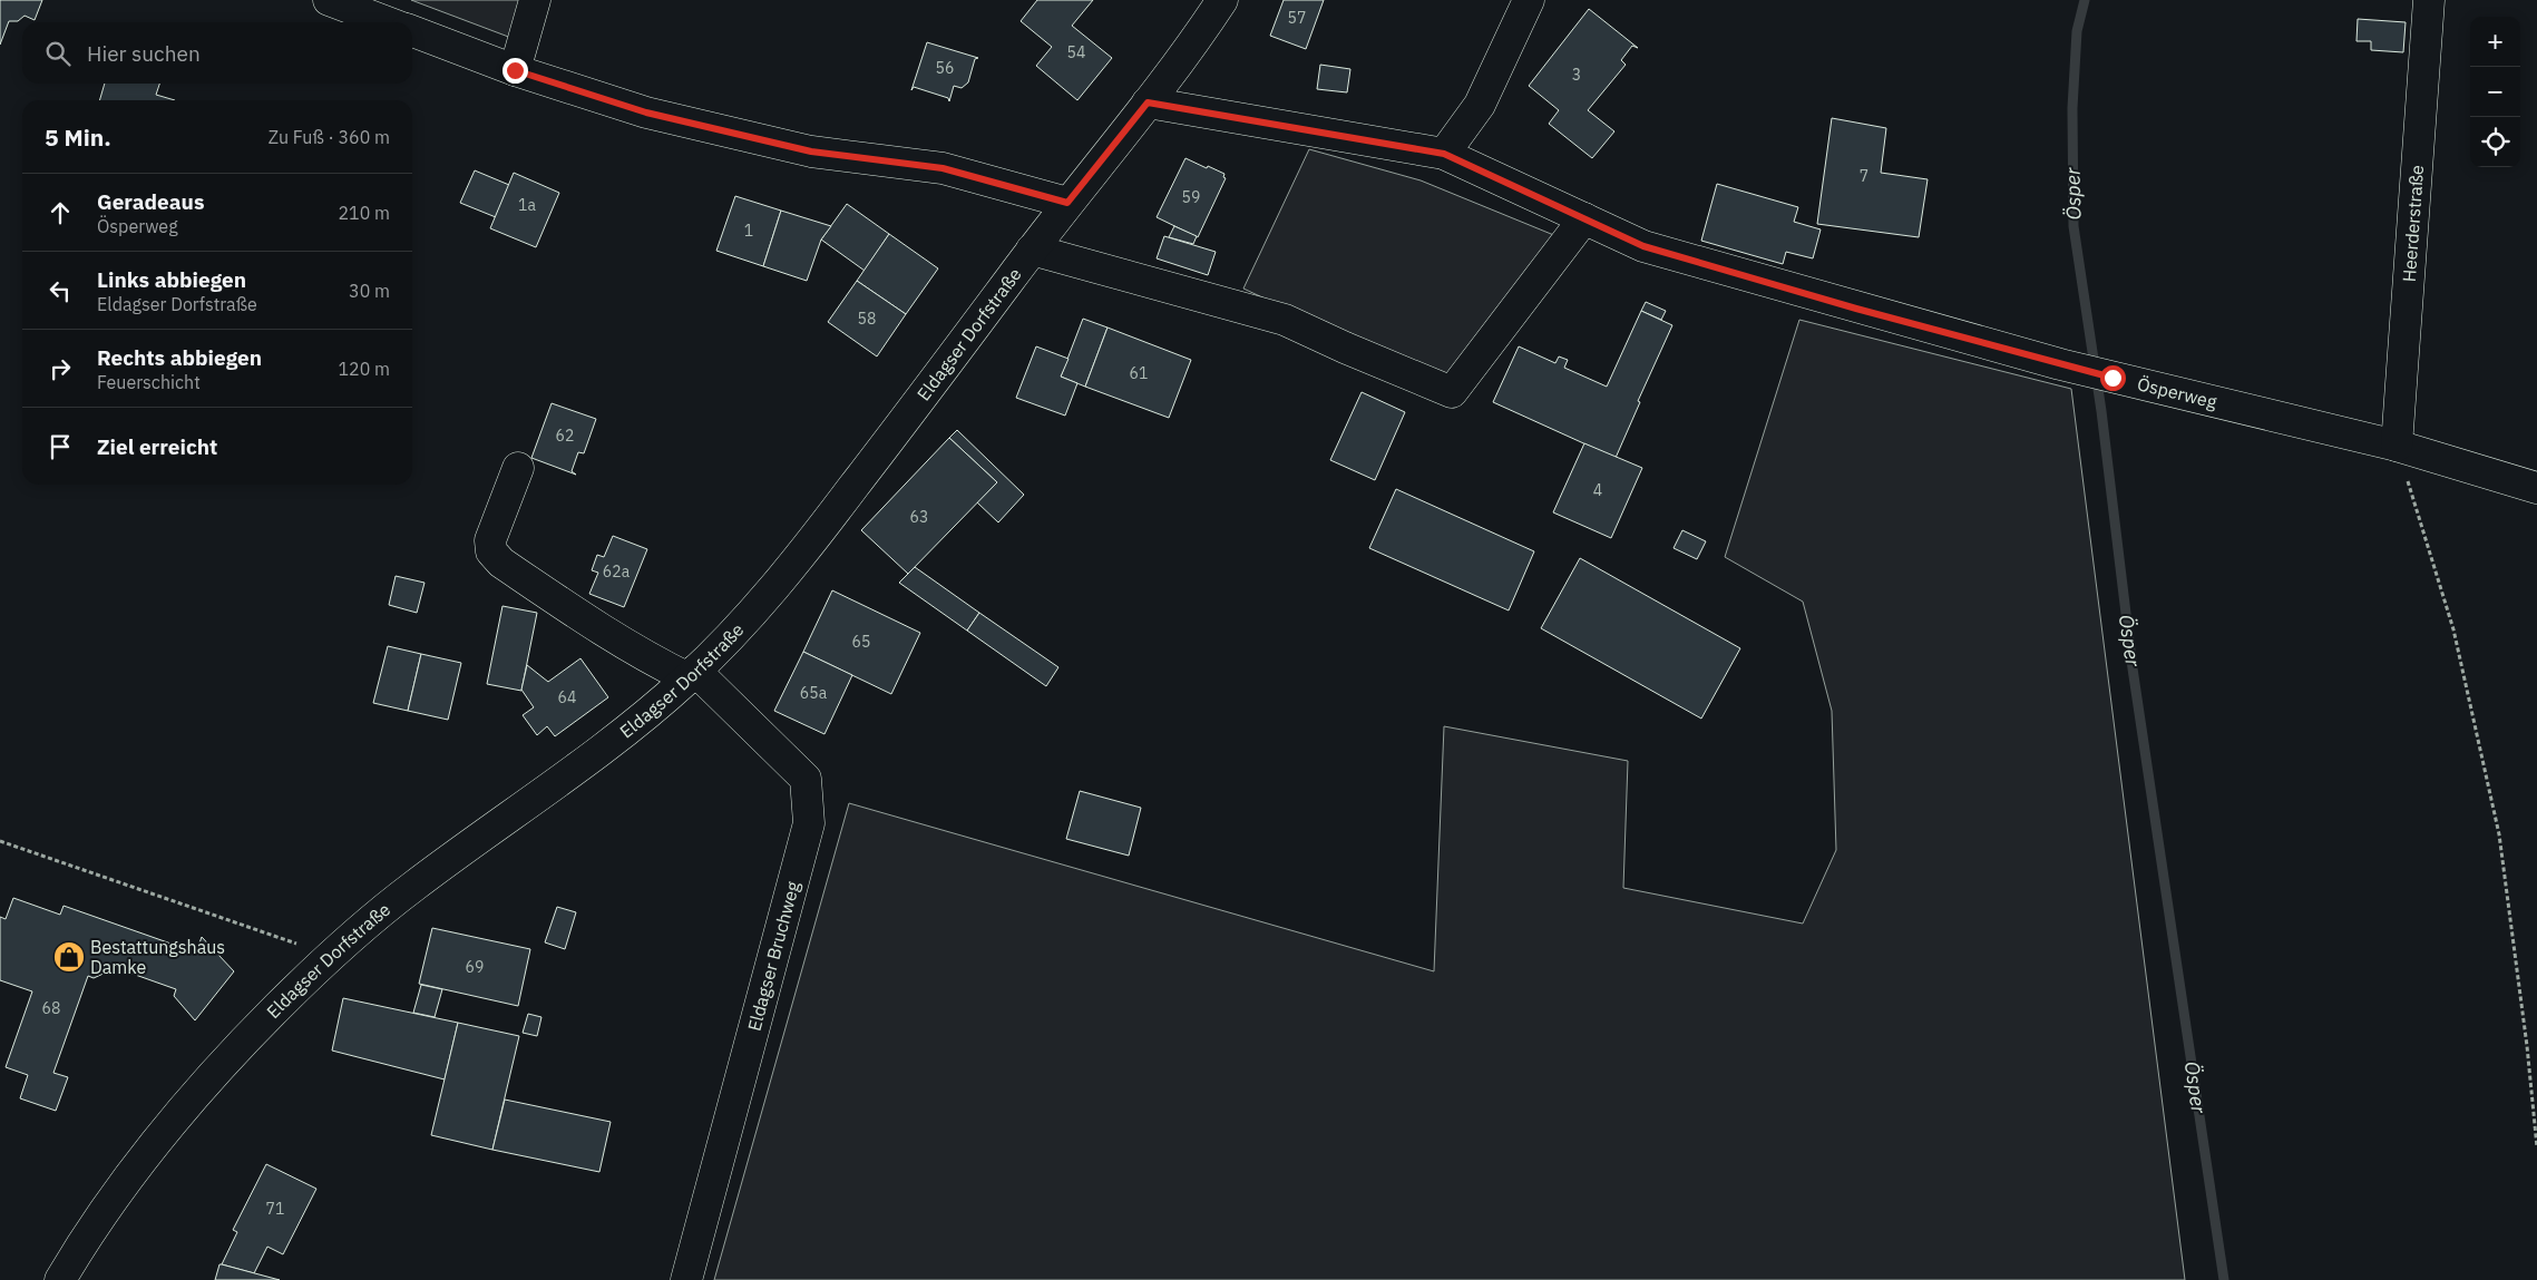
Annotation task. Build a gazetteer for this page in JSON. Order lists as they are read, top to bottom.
{
  "streets": {
    "street": [
      "Heerderstraße",
      "Eldagser Dorfstraße",
      "Ösperweg",
      "Eldagser Bruchweg"
    ]
  },
  "crossings": [
    ["Heerderstraße", "Ösperweg"],
    ["Eldagser Dorfstraße", "Ösperweg"],
    ["Eldagser Dorfstraße", "Eldagser Bruchweg"]
  ],
  "water": ["Ösper"],
  "places": {
    "shop": ["Bestattungshaus Damke"]
  },
  "house_numbers": [
    "57",
    "54",
    "56",
    "3",
    "7",
    "59",
    "1a",
    "1",
    "58",
    "61",
    "62",
    "4",
    "63",
    "62a",
    "65",
    "65a",
    "64",
    "69",
    "68",
    "71"
  ],
  "page": {
    "map_buttons": ["+", "−"],
    "search": "Hier suchen",
    "heading": ["5 Min.", "Zu Fuß · 360 m"],
    "list": [
      ["Geradeaus", "Ösperweg", "210 m"],
      ["Links abbiegen", "Eldagser Dorfstraße", "30 m"],
      ["Rechts abbiegen", "Feuerschicht", "120 m"],
      "Ziel erreicht"
    ]
  }
}
